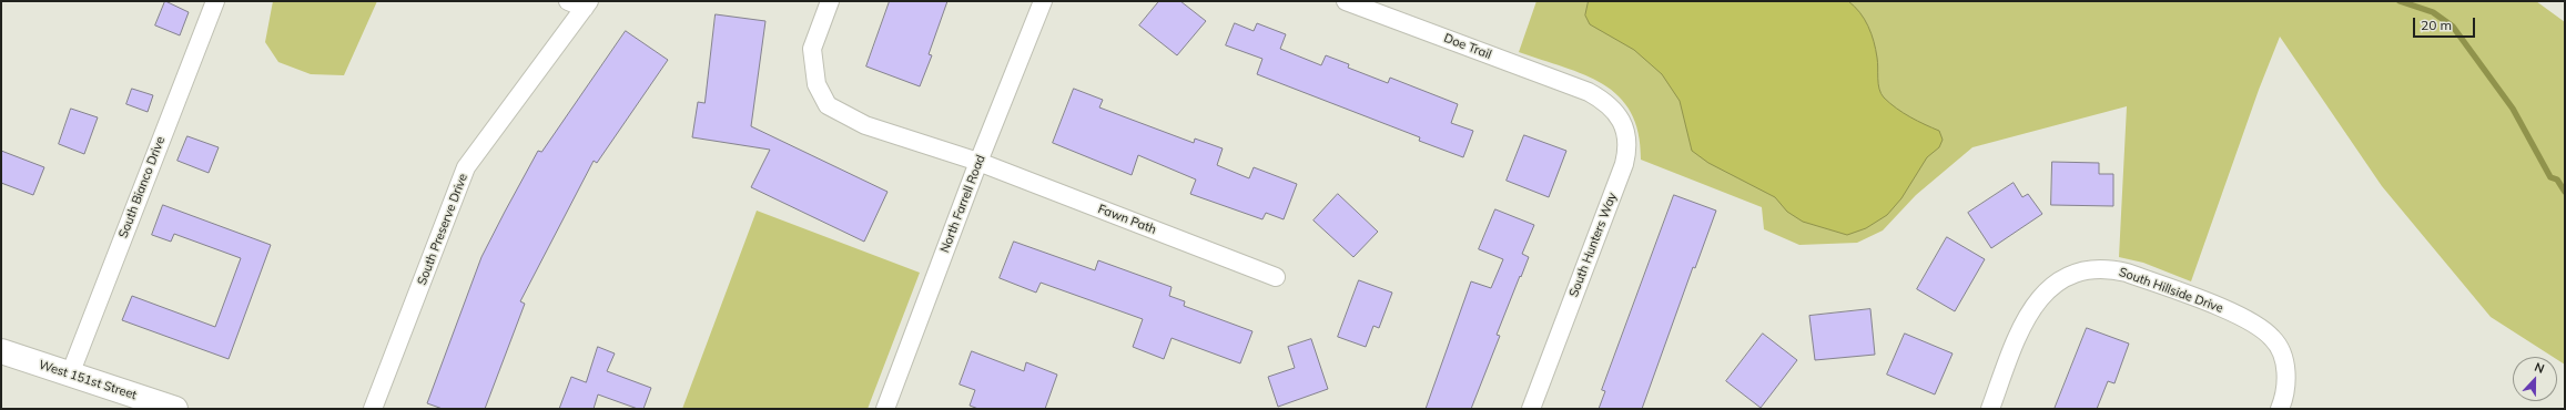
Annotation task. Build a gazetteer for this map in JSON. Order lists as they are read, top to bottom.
{
  "streets": {
    "street": [
      "Doe Trail",
      "South Bianco Drive",
      "North Farrell Road",
      "Fawn Path",
      "South Preserve Drive",
      "South Hunters Way",
      "South Hillside Drive",
      "West 151st Street"
    ]
  },
  "crossings": [
    ["Doe Trail", "South Hunters Way"],
    ["South Bianco Drive", "West 151st Street"],
    ["North Farrell Road", "Fawn Path"]
  ],
  "scale_bar": "20 m",
  "north": "top"
}
